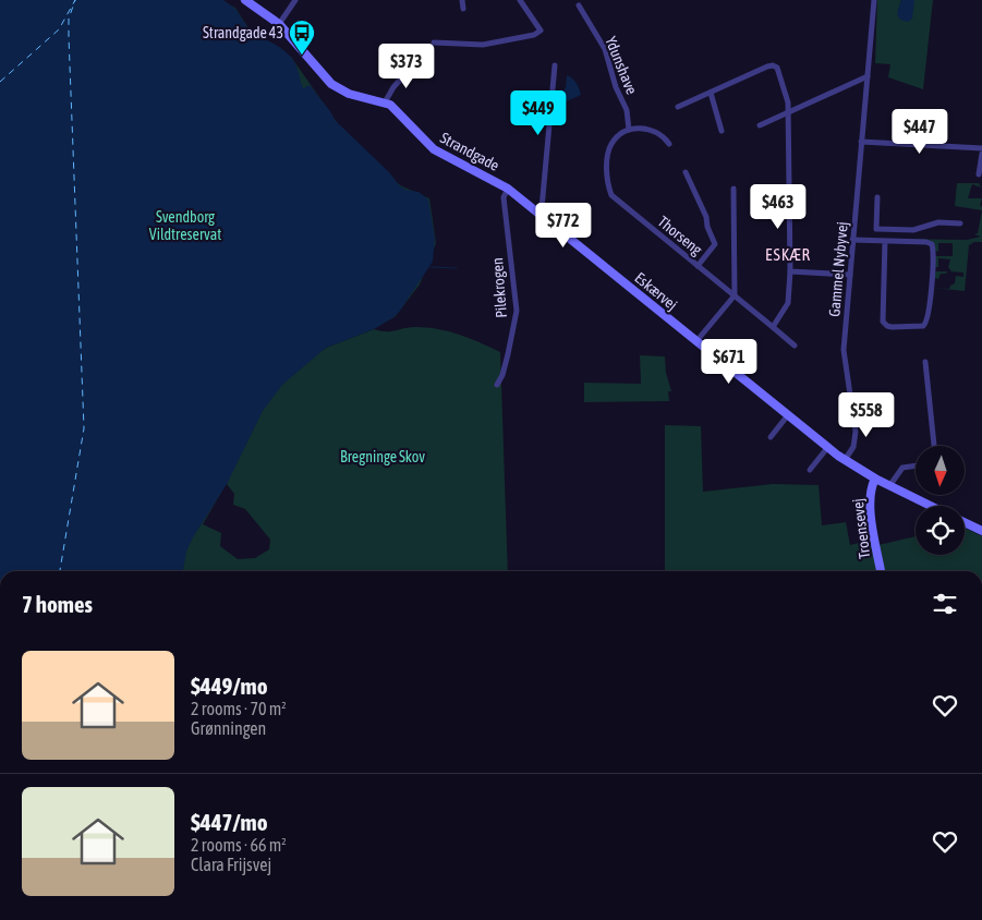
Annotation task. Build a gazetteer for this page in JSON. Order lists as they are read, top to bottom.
{
  "streets": {
    "street": [
      "Ydunshave",
      "Strandgade",
      "Thorseng",
      "Gammel Nybyvej",
      "Pilekrogen",
      "Eskærvej",
      "Troensevej"
    ]
  },
  "crossings": [
    ["Ydunshave", "Thorseng"],
    ["Strandgade", "Pilekrogen"],
    ["Strandgade", "Eskærvej"],
    ["Gammel Nybyvej", "Eskærvej"],
    ["Pilekrogen", "Eskærvej"],
    ["Eskærvej", "Troensevej"]
  ],
  "districts": ["ESKÆR"],
  "parks": ["Svendborg Vildtreservat", "Bregninge Skov"],
  "places": {
    "bus stop": ["Strandgade 43"]
  },
  "north": "bottom",
  "page": {
    "price": [
      "$373",
      "$449",
      "$447",
      "$463",
      "$772",
      "$671",
      "$558"
    ],
    "heading": "7 homes",
    "list": [
      {
        "name": "$449/mo",
        "note": "2 rooms · 70 m² · Grønningen"
      },
      {
        "name": "$447/mo",
        "note": "2 rooms · 66 m² · Clara Frijsvej"
      }
    ]
  }
}
